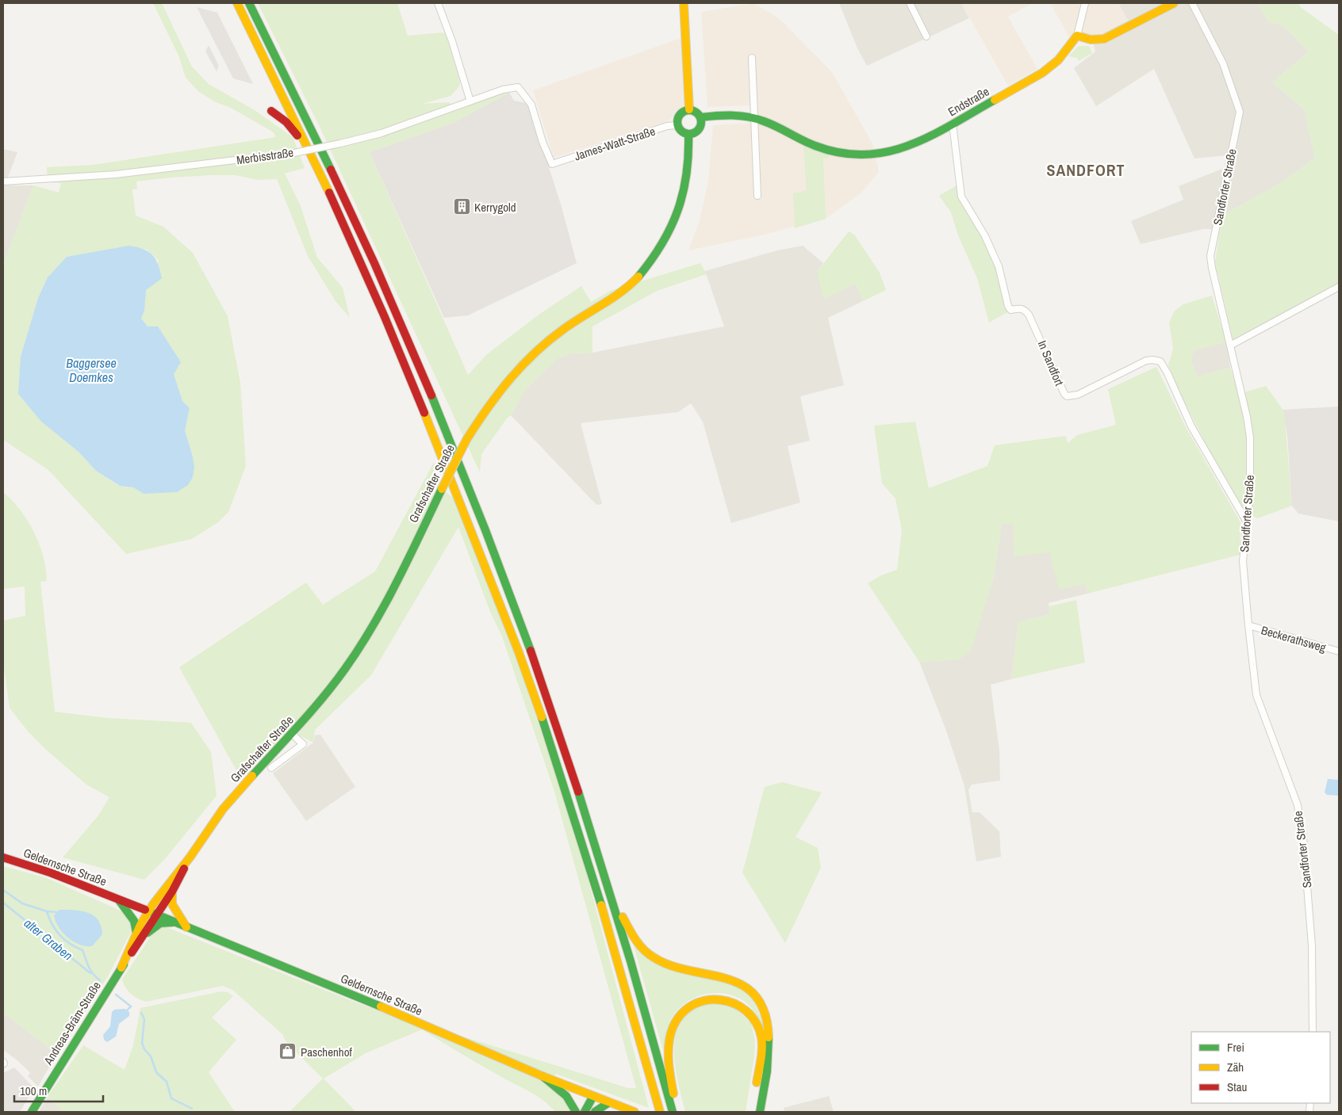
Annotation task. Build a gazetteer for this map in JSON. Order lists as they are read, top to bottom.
{
  "streets": {
    "main road": [
      "Endstraße",
      "Grafschafter Straße",
      "Geldernsche Straße",
      "Andreas-Bräm-Straße"
    ],
    "street": [
      "James-Watt-Straße",
      "Merbisstraße",
      "Sandforter Straße",
      "In Sandfort",
      "Beckerathsweg"
    ]
  },
  "crossings": [
    ["Endstraße", "James-Watt-Straße"],
    ["Endstraße", "In Sandfort"],
    ["Endstraße", "Grafschafter Straße"],
    ["James-Watt-Straße", "Merbisstraße"],
    ["James-Watt-Straße", "Grafschafter Straße"],
    ["Sandforter Straße", "In Sandfort"],
    ["Sandforter Straße", "Beckerathsweg"],
    ["Grafschafter Straße", "Geldernsche Straße"],
    ["Grafschafter Straße", "Andreas-Bräm-Straße"],
    ["Geldernsche Straße", "Andreas-Bräm-Straße"]
  ],
  "districts": ["SANDFORT"],
  "water": ["Baggersee Doemkes", "alter Graben"],
  "places": {
    "building": ["Kerrygold"],
    "shop": ["Paschenhof"]
  },
  "legend": ["Frei", "Zäh", "Stau"],
  "scale_bar": "100 m"
}
